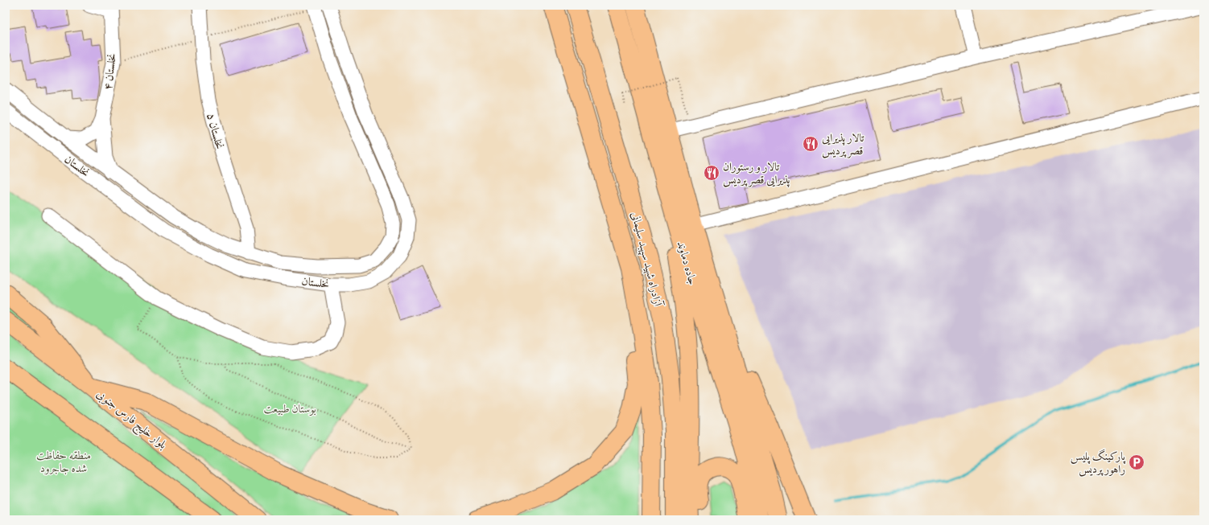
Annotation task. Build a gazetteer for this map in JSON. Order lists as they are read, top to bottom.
{
  "streets": {
    "main road": ["آزادراه شهید سپهبد سلیمانی", "جاده دماوند", "بلوار خلیج فارس جنوبی"],
    "street": ["نخلستان ۴", "نخلستان ۵", "نخلستان"]
  },
  "crossings": [
    ["نخلستان ۵", "نخلستان"]
  ],
  "parks": ["بوستان طبیعت", "منطقه حفاظت شده جاجرود"],
  "places": {
    "restaurant": ["تالار پذیرایی قصر پردیس", "تالار و رستوران پذیرایی قصر پردیس"],
    "parking": ["پارکینگ پلیس راهور پردیس"]
  }
}
